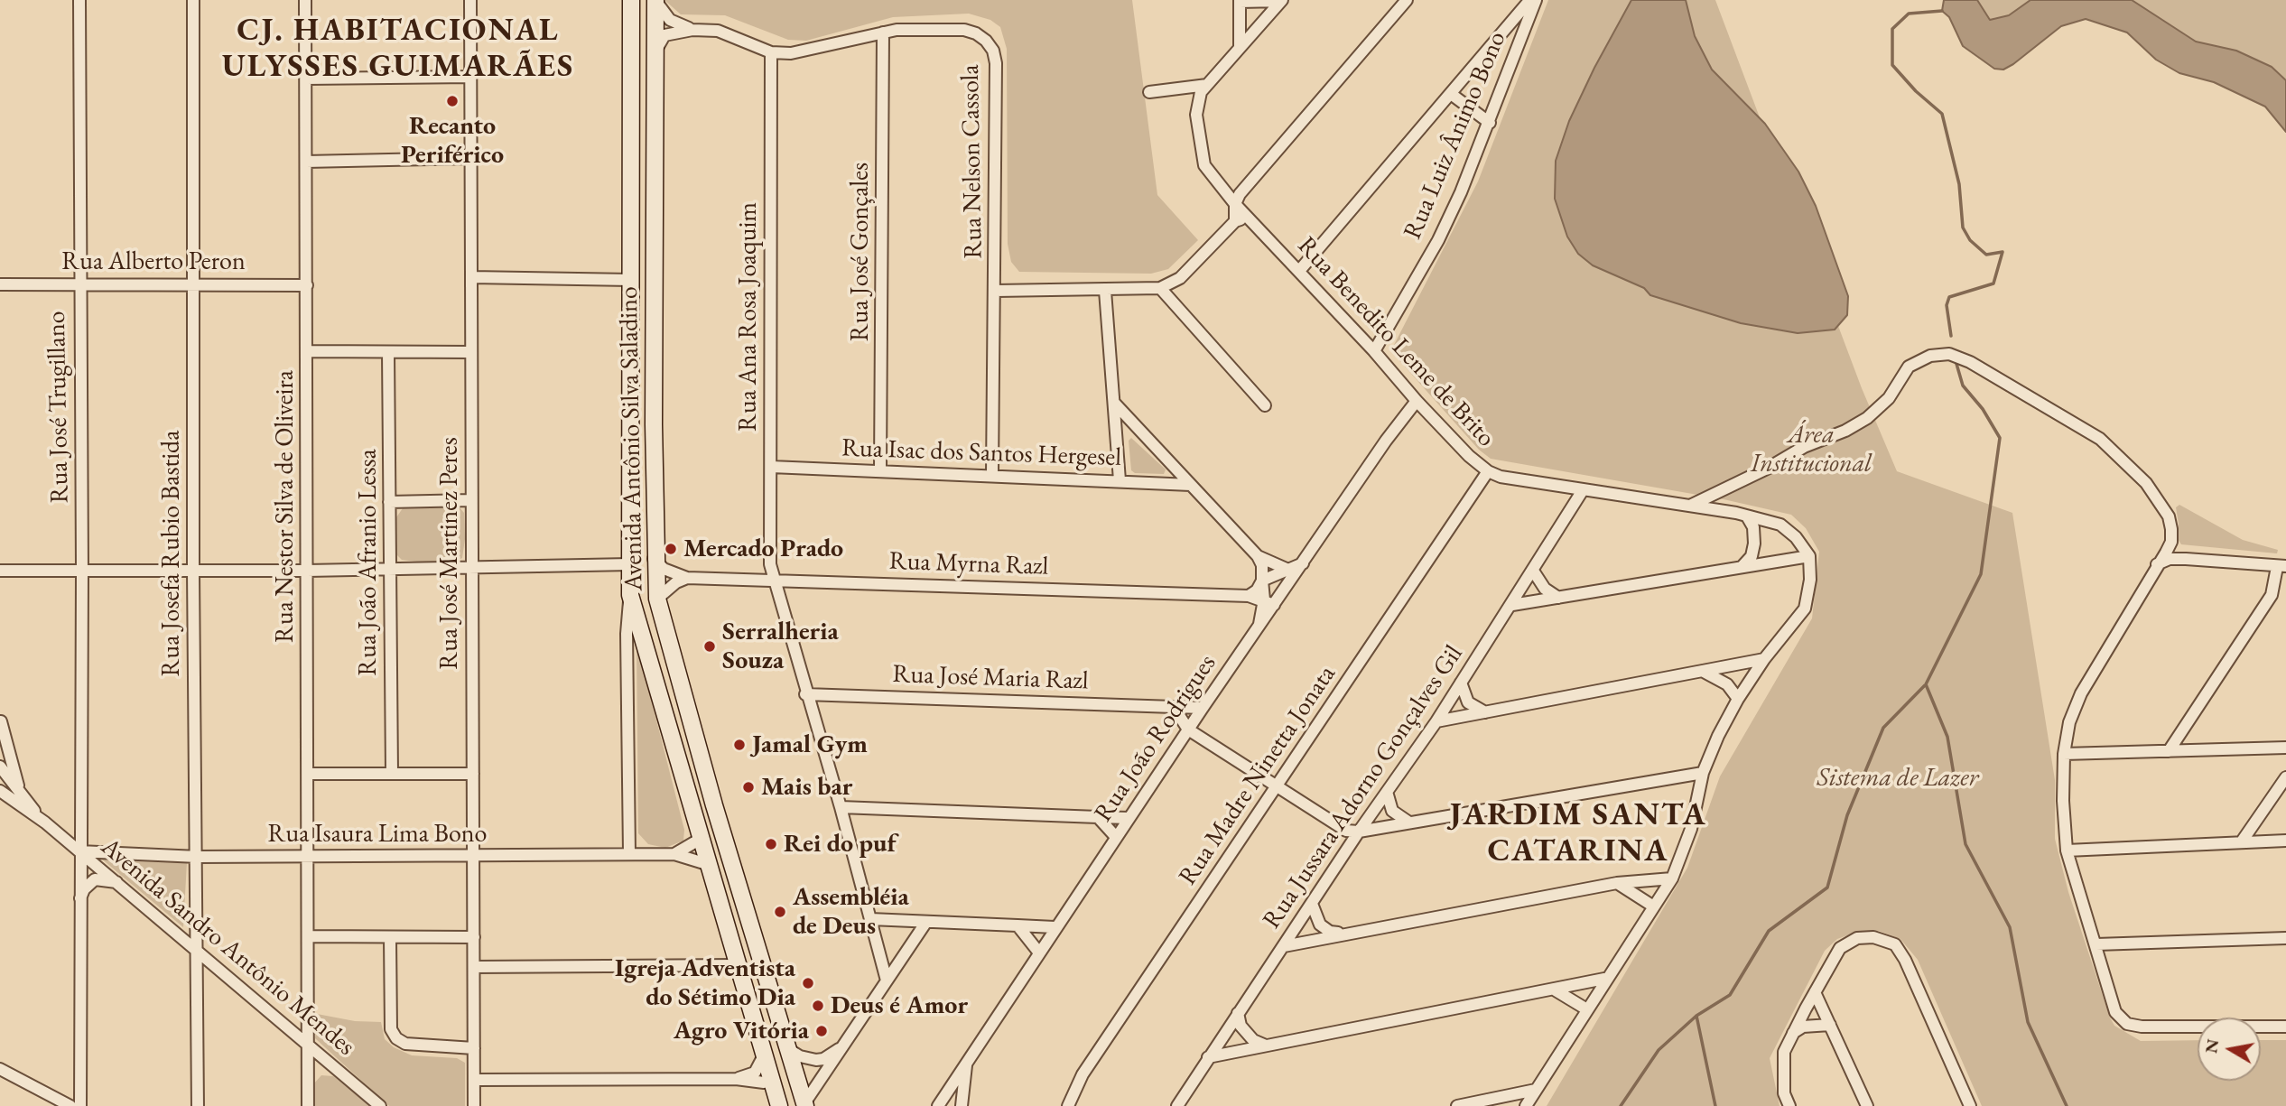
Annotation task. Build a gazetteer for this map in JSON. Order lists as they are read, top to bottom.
{
  "streets": {
    "main road": ["Avenida Antônio Silva Saladino"],
    "street": [
      "Rua Luiz Ânimo Bono",
      "Rua Nelson Cassola",
      "Rua José Gonçales",
      "Rua Alberto Peron",
      "Rua Ana Rosa Joaquim",
      "Rua Benedito Leme de Brito",
      "Rua José Trugillano",
      "Rua Isac dos Santos Hergesel",
      "Rua Nestor Silva de Oliveira",
      "Rua Josefa Rubio Bastida",
      "Rua José Martinez Peres",
      "Rua João Afranio Lessa",
      "Rua Myrna Razl",
      "Rua José Maria Razl",
      "Rua João Rodrigues",
      "Rua Madre Ninetta Jonata",
      "Rua Jussara Adorno Gonçalves Gil",
      "Rua Isaura Lima Bono",
      "Avenida Sandro Antônio Mendes"
    ]
  },
  "crossings": [
    ["Rua Luiz Ânimo Bono", "Rua Benedito Leme de Brito"],
    ["Rua Nelson Cassola", "Rua José Gonçales"],
    ["Rua Nelson Cassola", "Rua Ana Rosa Joaquim"],
    ["Rua Nelson Cassola", "Avenida Antônio Silva Saladino"],
    ["Rua Nelson Cassola", "Rua Isac dos Santos Hergesel"],
    ["Rua José Gonçales", "Rua Isac dos Santos Hergesel"],
    ["Rua Alberto Peron", "Rua José Trugillano"],
    ["Rua Alberto Peron", "Rua Nestor Silva de Oliveira"],
    ["Rua Alberto Peron", "Rua Josefa Rubio Bastida"],
    ["Rua Ana Rosa Joaquim", "Rua Isac dos Santos Hergesel"],
    ["Rua Ana Rosa Joaquim", "Rua Myrna Razl"],
    ["Rua Ana Rosa Joaquim", "Rua José Maria Razl"],
    ["Rua Benedito Leme de Brito", "Rua João Rodrigues"],
    ["Rua Benedito Leme de Brito", "Rua Madre Ninetta Jonata"],
    ["Rua Benedito Leme de Brito", "Rua Jussara Adorno Gonçalves Gil"],
    ["Rua José Trugillano", "Rua Isaura Lima Bono"],
    ["Rua José Trugillano", "Avenida Sandro Antônio Mendes"],
    ["Avenida Antônio Silva Saladino", "Rua Myrna Razl"],
    ["Avenida Antônio Silva Saladino", "Rua Isaura Lima Bono"],
    ["Rua Nestor Silva de Oliveira", "Rua Isaura Lima Bono"],
    ["Rua Nestor Silva de Oliveira", "Avenida Sandro Antônio Mendes"],
    ["Rua Josefa Rubio Bastida", "Rua Isaura Lima Bono"],
    ["Rua Josefa Rubio Bastida", "Avenida Sandro Antônio Mendes"],
    ["Rua José Martinez Peres", "Rua Isaura Lima Bono"],
    ["Rua Myrna Razl", "Rua João Rodrigues"],
    ["Rua José Maria Razl", "Rua João Rodrigues"],
    ["Rua Isaura Lima Bono", "Avenida Sandro Antônio Mendes"]
  ],
  "districts": ["CJ. HABITACIONAL ULYSSES GUIMARÃES", "JARDIM SANTA CATARINA"],
  "parks": ["Área Institucional", "Sistema de Lazer"],
  "places": [
    "Recanto Periférico",
    "Mercado Prado",
    "Serralheria Souza",
    "Jamal Gym",
    "Mais bar",
    "Rei do puf",
    "Assembléia de Deus",
    "Igreja Adventista do Sétimo Dia",
    "Deus é Amor",
    "Agro Vitória"
  ],
  "north": "left"
}
